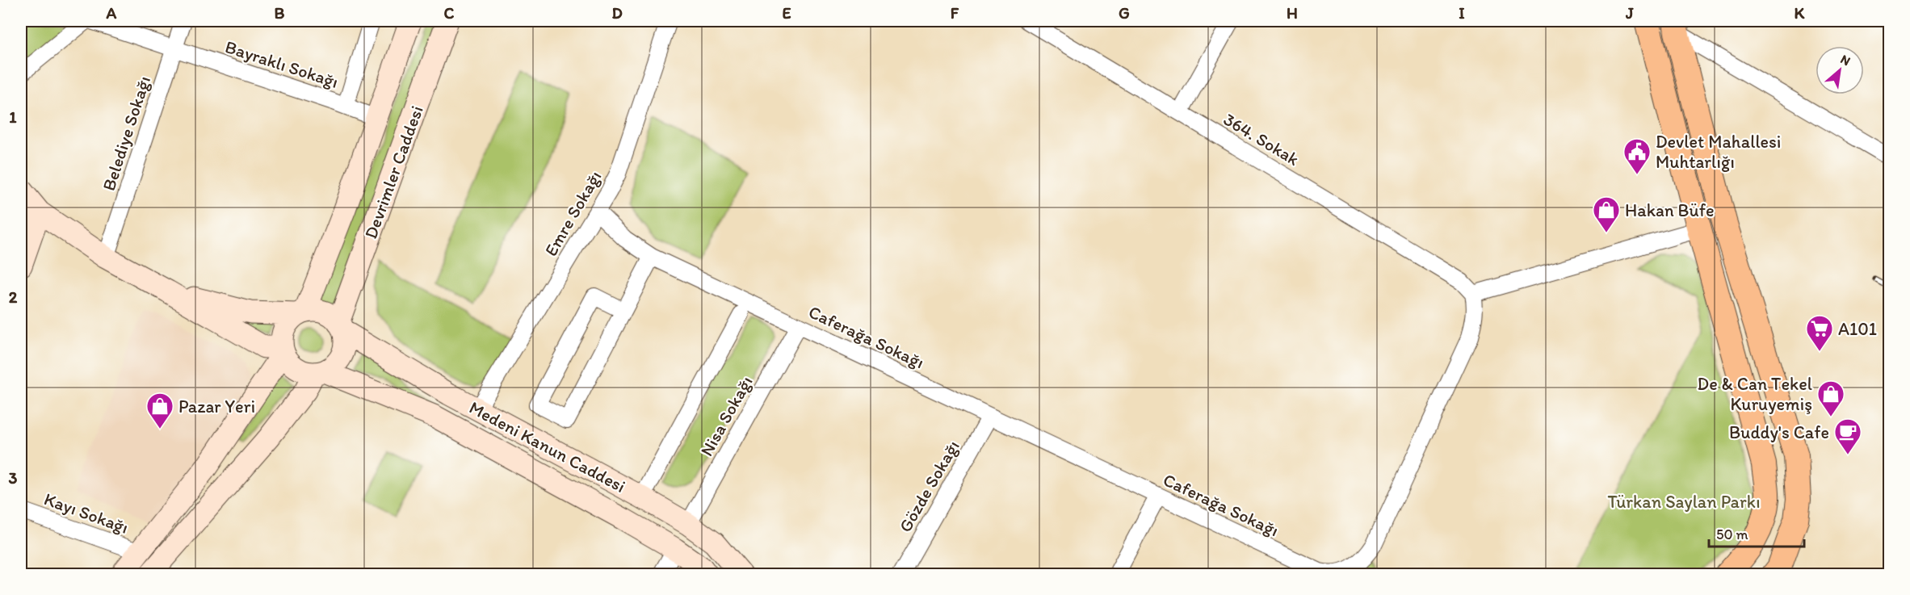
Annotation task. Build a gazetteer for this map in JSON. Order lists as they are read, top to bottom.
{
  "streets": {
    "main road": ["Devrimler Caddesi", "Medeni Kanun Caddesi"],
    "street": [
      "Bayraklı Sokağı",
      "Belediye Sokağı",
      "364. Sokak",
      "Emre Sokağı",
      "Caferağa Sokağı",
      "Nisa Sokağı",
      "Gözde Sokağı",
      "Kayı Sokağı"
    ]
  },
  "crossings": [
    ["Bayraklı Sokağı", "Belediye Sokağı"],
    ["Bayraklı Sokağı", "Devrimler Caddesi"],
    ["364. Sokak", "Caferağa Sokağı"],
    ["Devrimler Caddesi", "Medeni Kanun Caddesi"],
    ["Emre Sokağı", "Caferağa Sokağı"],
    ["Emre Sokağı", "Medeni Kanun Caddesi"],
    ["Caferağa Sokağı", "Nisa Sokağı"],
    ["Caferağa Sokağı", "Gözde Sokağı"],
    ["Nisa Sokağı", "Medeni Kanun Caddesi"]
  ],
  "parks": ["Türkan Saylan Parkı"],
  "places": {
    "public building": ["Devlet Mahallesi Muhtarlığı"],
    "shop": ["Hakan Büfe", "De & Can Tekel Kuruyemiş", "Pazar Yeri"],
    "supermarket": ["A101"],
    "cafe": ["Buddy's Cafe"]
  },
  "scale_bar": "50 m",
  "north": "top right",
  "grid": {
    "columns": [
      "A",
      "B",
      "C",
      "D",
      "E",
      "F",
      "G",
      "H",
      "I",
      "J",
      "K"
    ],
    "rows": ["1", "2", "3"]
  }
}
